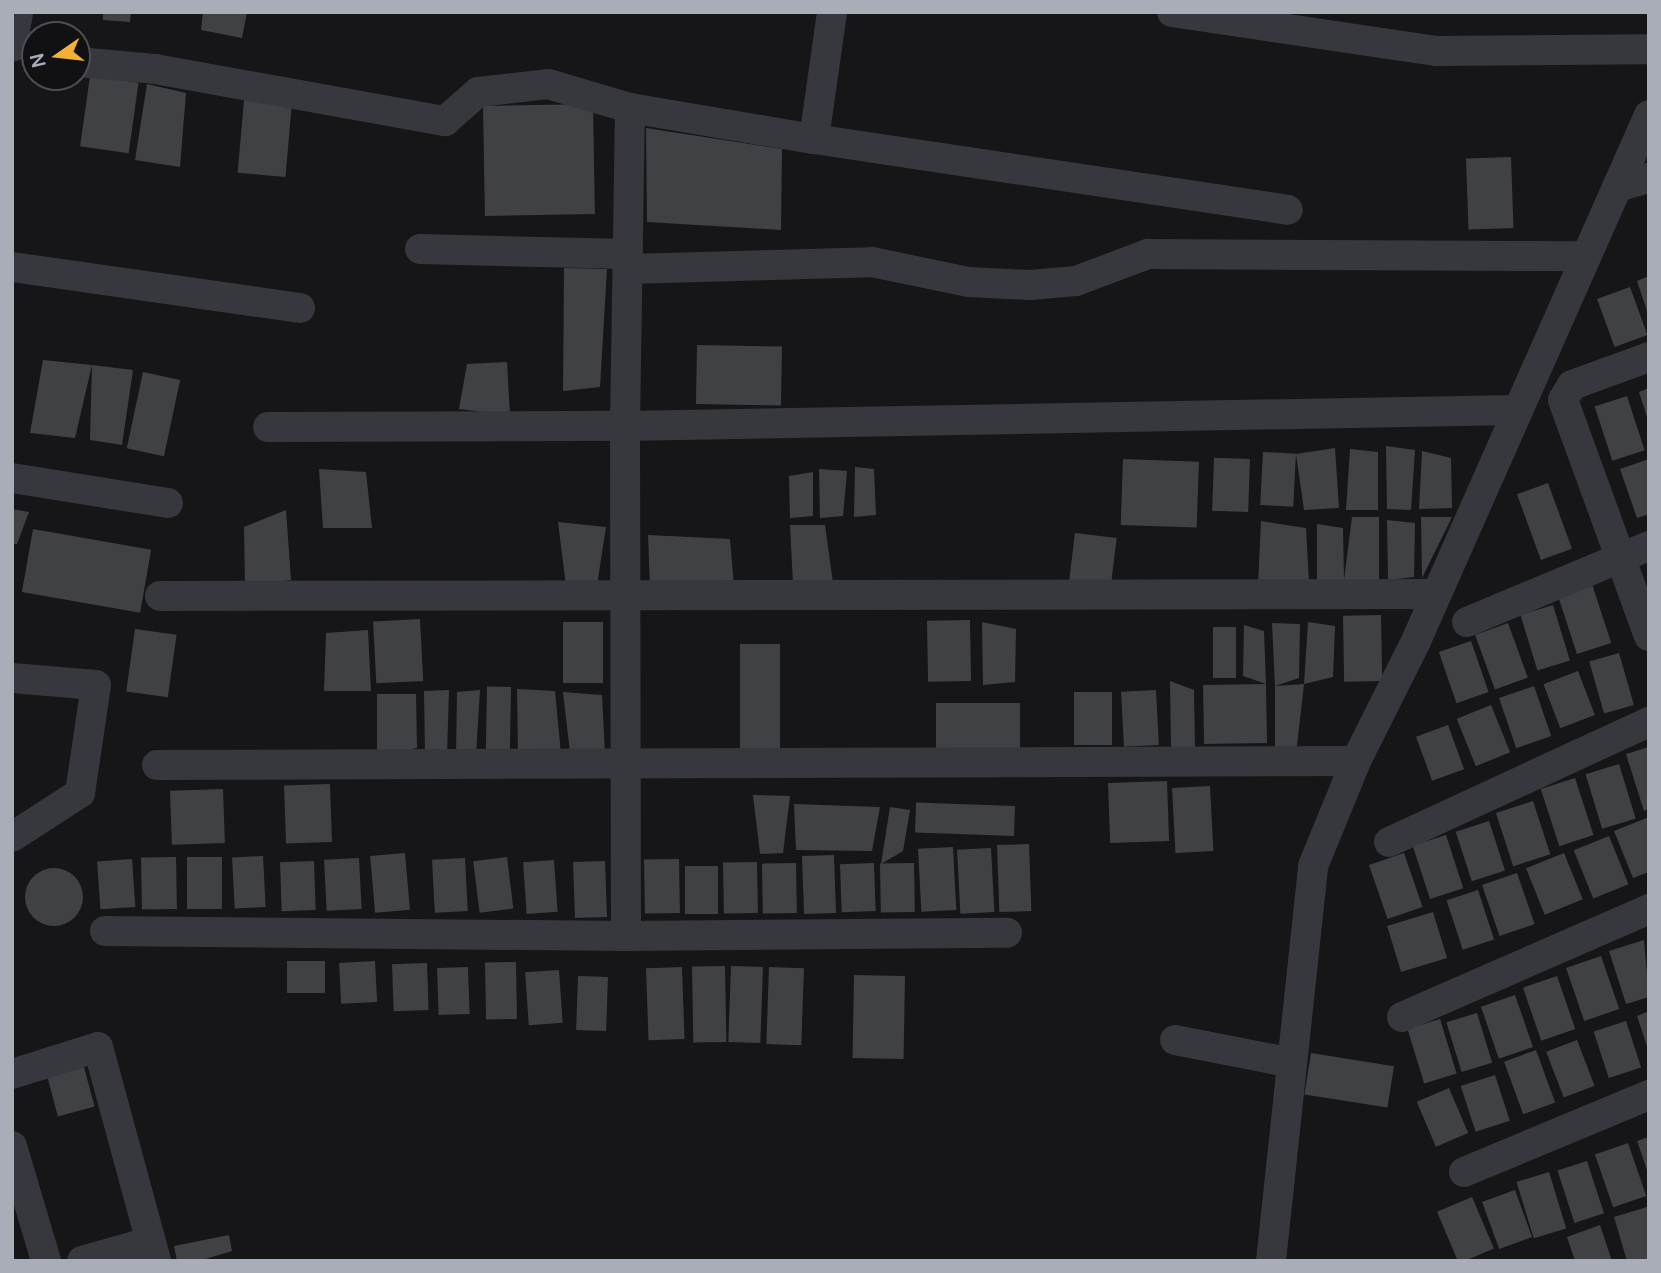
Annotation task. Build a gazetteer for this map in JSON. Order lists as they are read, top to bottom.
{
  "north": "left"
}
